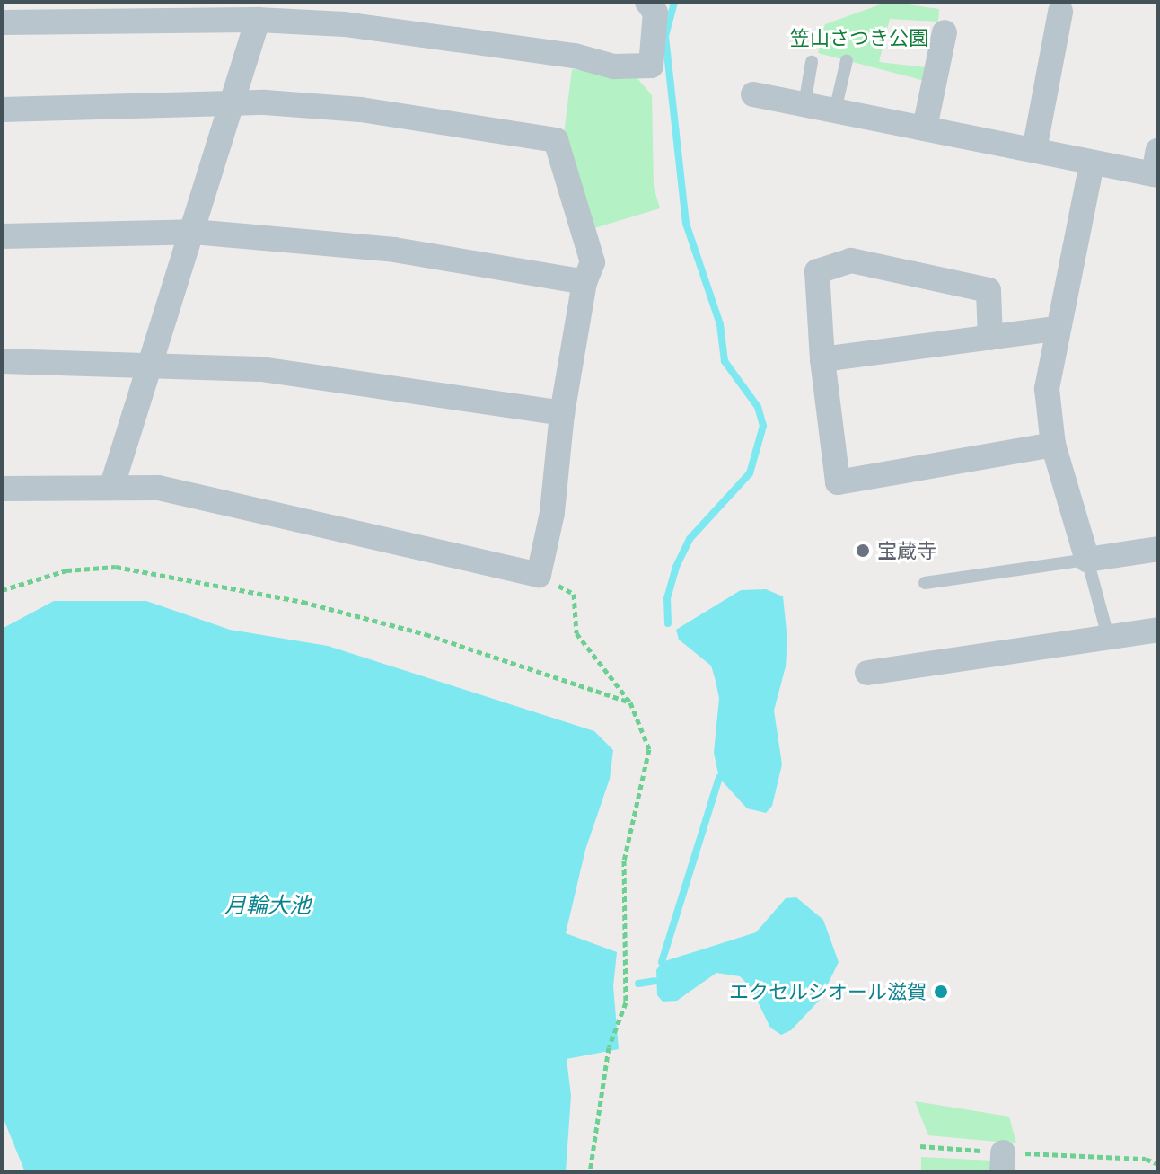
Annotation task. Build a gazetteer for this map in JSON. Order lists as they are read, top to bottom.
{
  "water": ["月輪大池"],
  "parks": ["笠山さつき公園"],
  "places": ["宝蔵寺", "エクセルシオール滋賀"]
}
